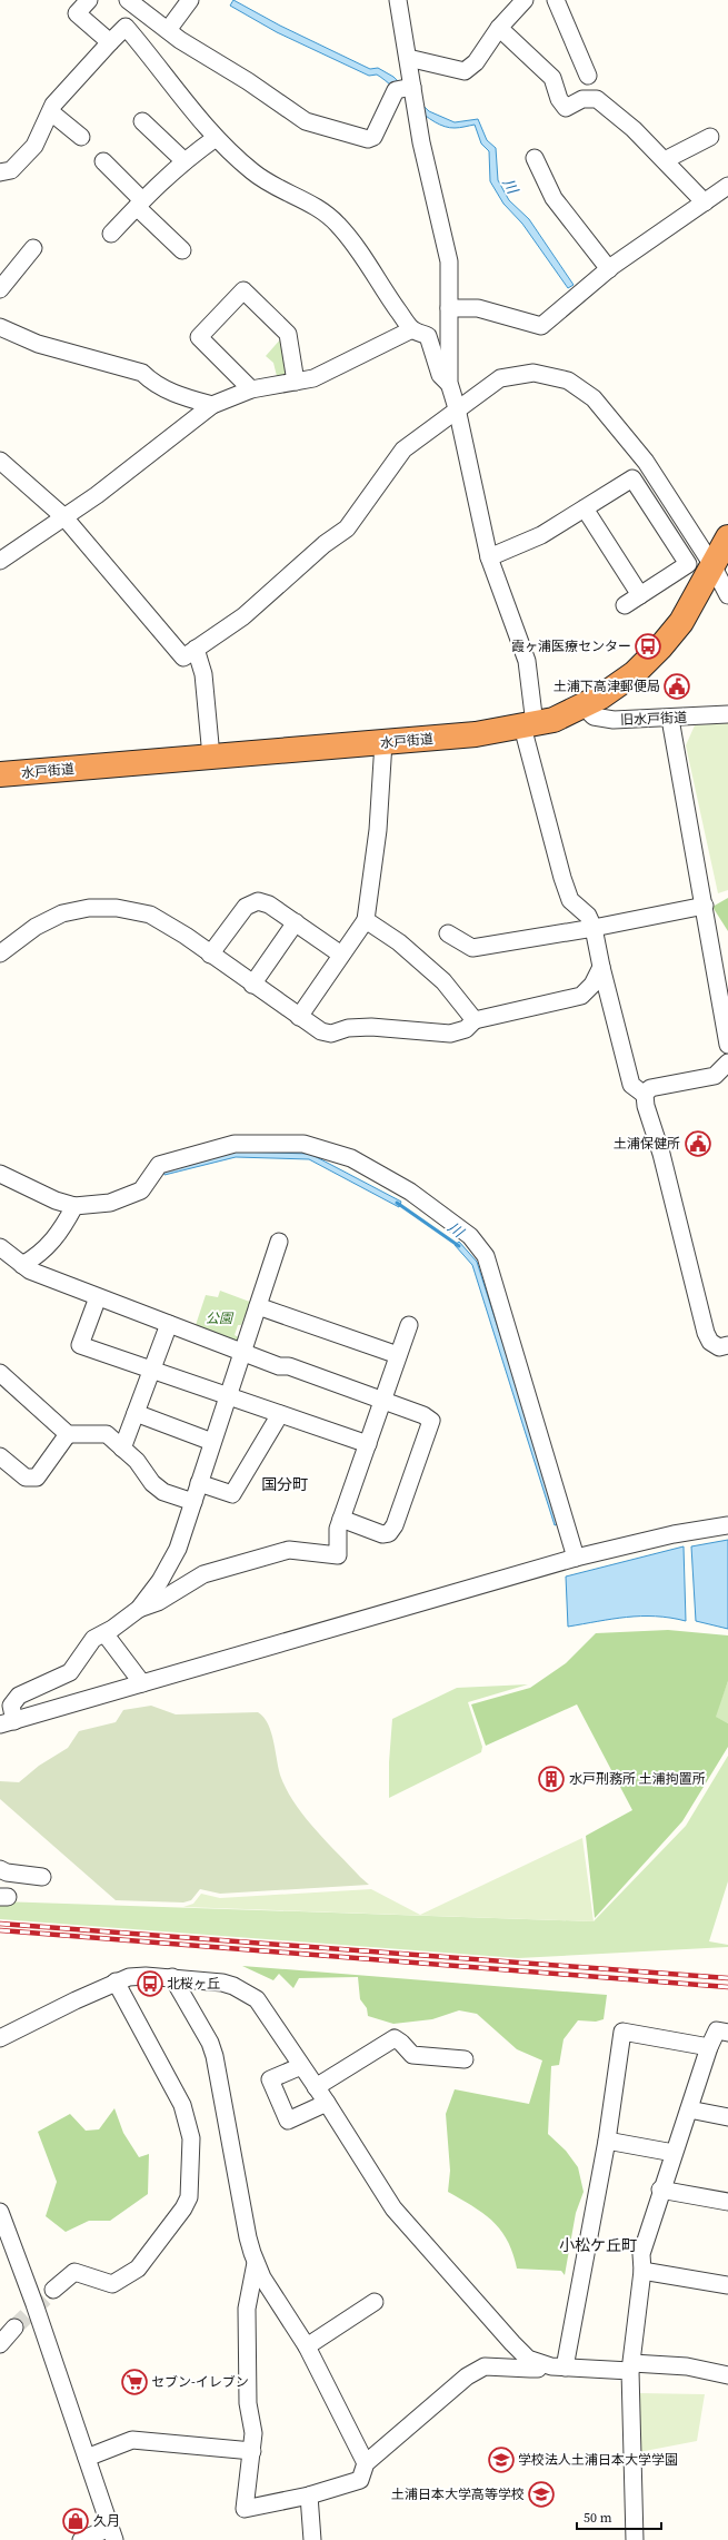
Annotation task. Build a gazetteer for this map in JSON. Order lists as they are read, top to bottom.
{
  "streets": {
    "highway": ["水戸街道"],
    "street": ["旧水戸街道"]
  },
  "crossings": [
    ["旧水戸街道", "水戸街道"]
  ],
  "districts": ["国分町", "小松ケ丘町"],
  "water": ["川"],
  "parks": ["公園"],
  "places": {
    "bus stop": ["霞ヶ浦医療センター", "北桜ヶ丘"],
    "public building": ["土浦下高津郵便局", "土浦保健所"],
    "building": ["水戸刑務所 土浦拘置所"],
    "supermarket": ["セブン-イレブン"],
    "school or university": ["学校法人土浦日本大学学園", "土浦日本大学高等学校"],
    "shop": ["久月"]
  },
  "scale_bar": "50 m"
}
